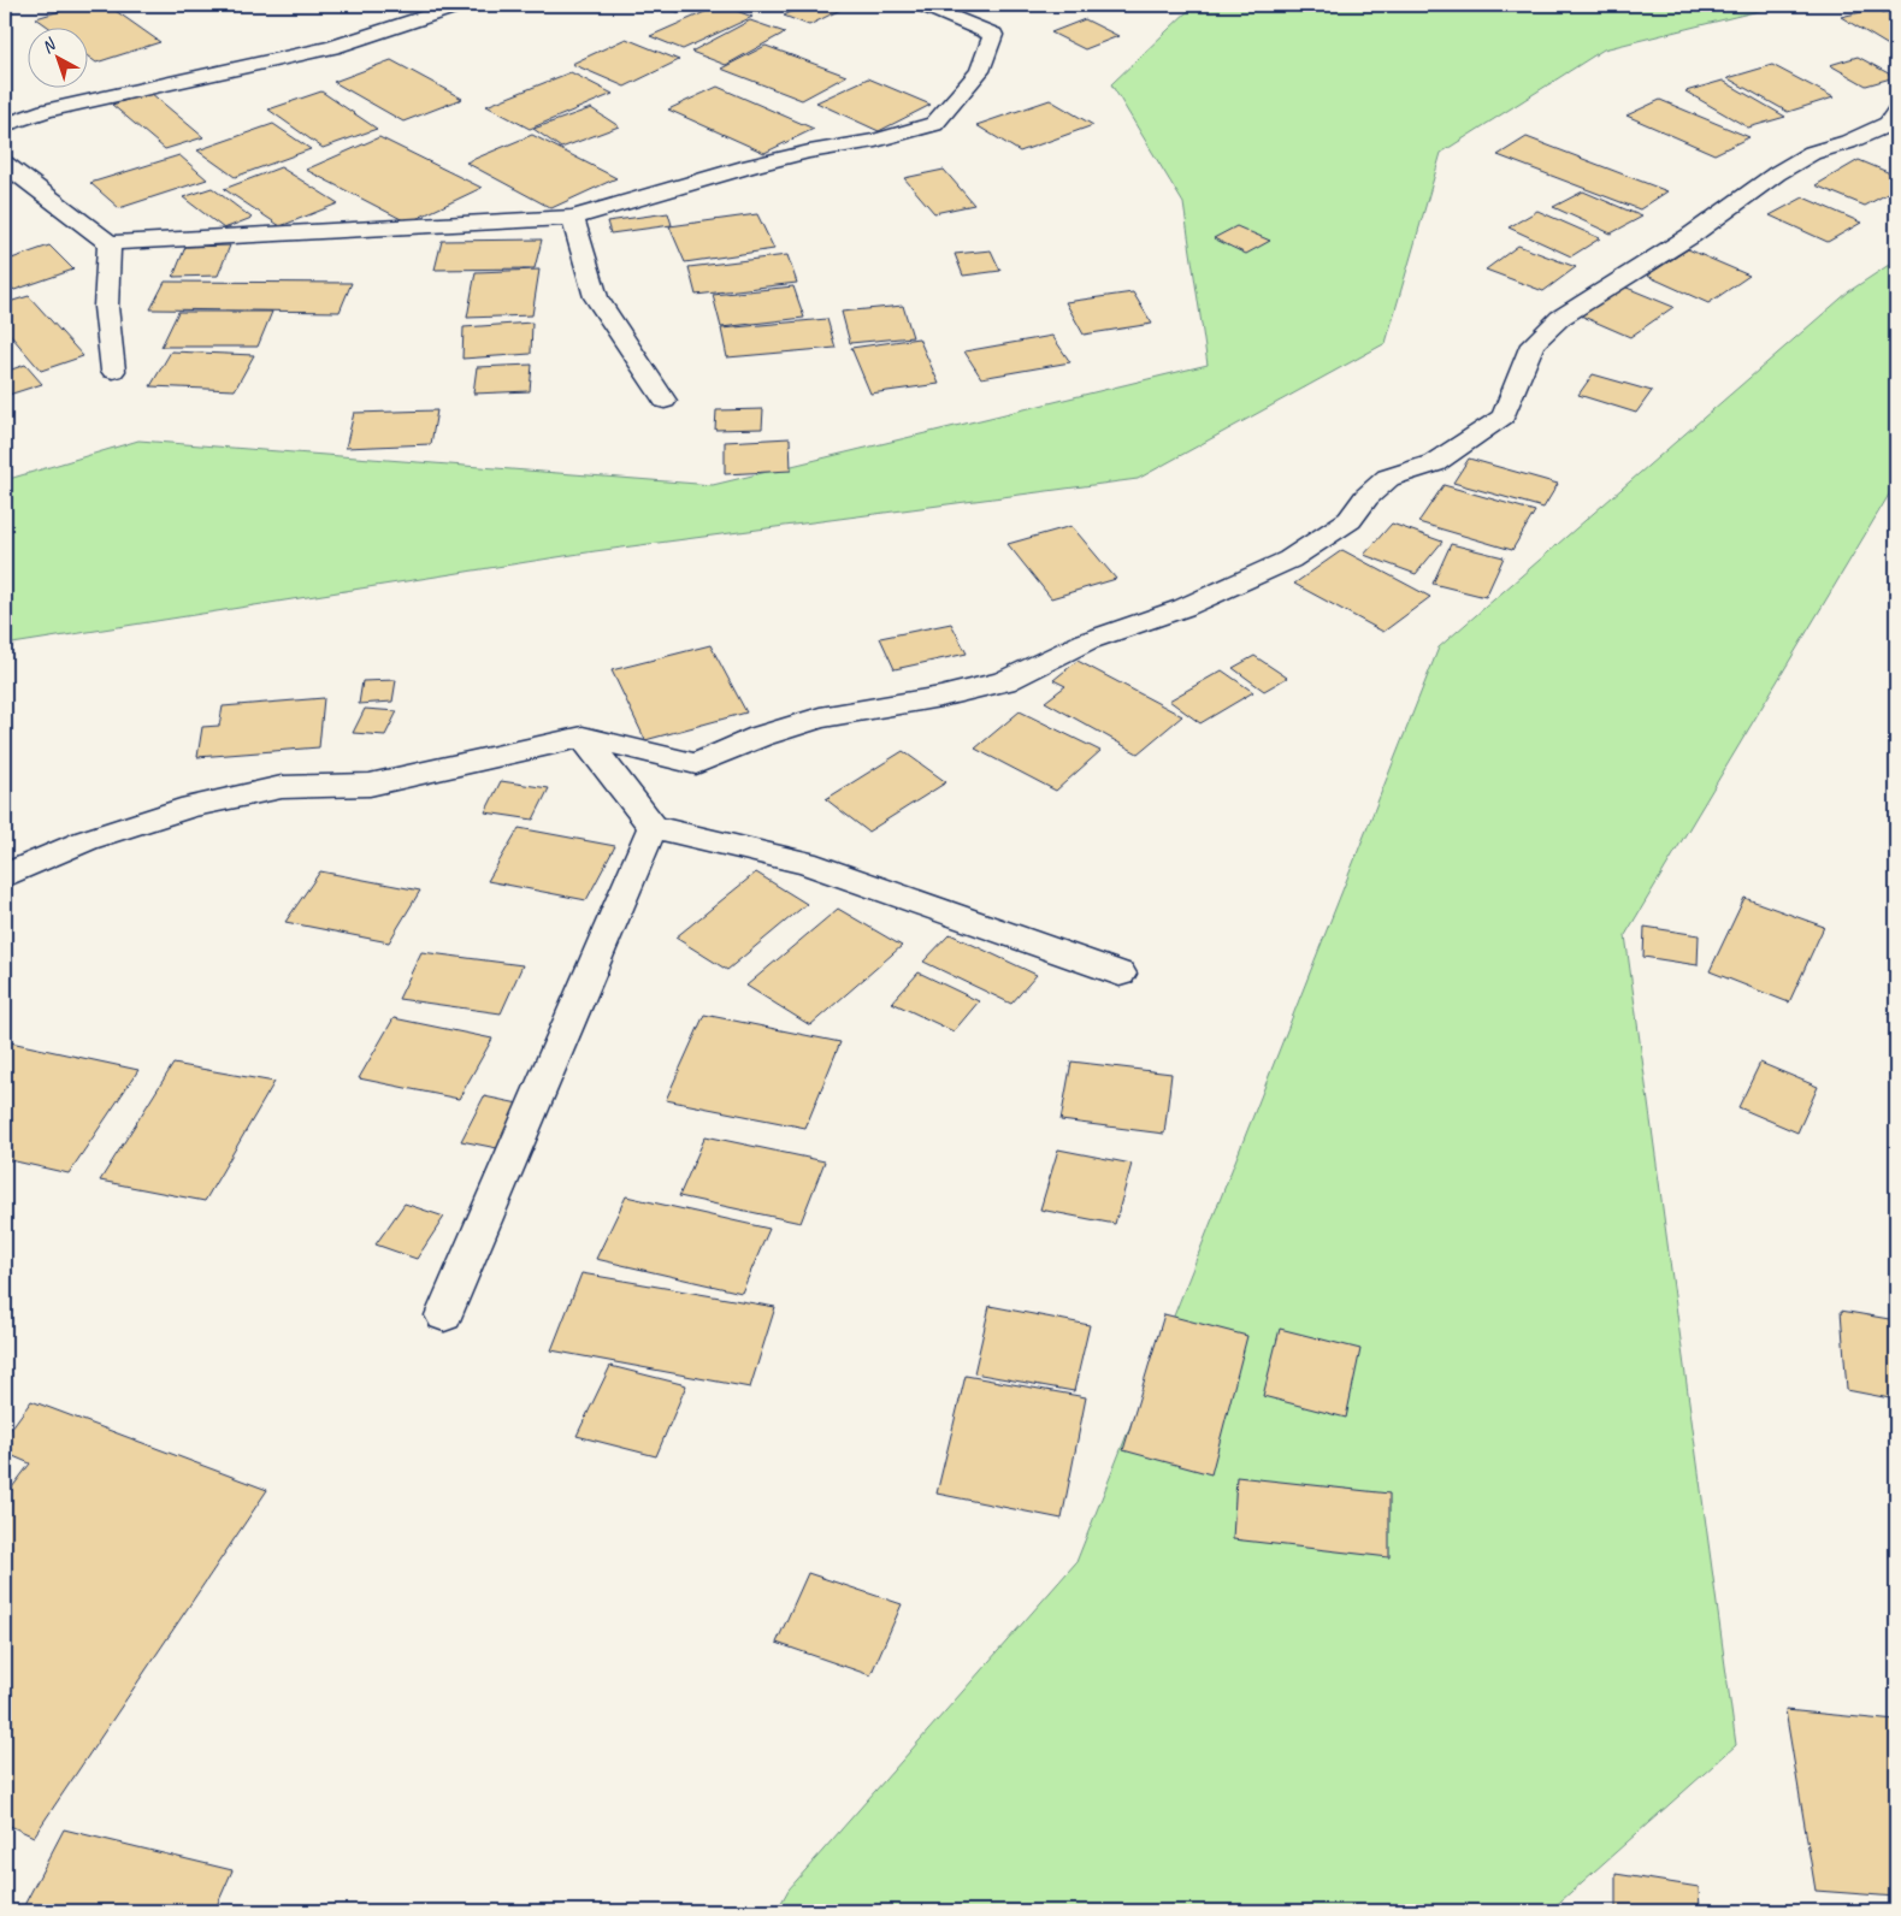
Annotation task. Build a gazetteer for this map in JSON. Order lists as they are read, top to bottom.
{
  "north": "top left"
}
